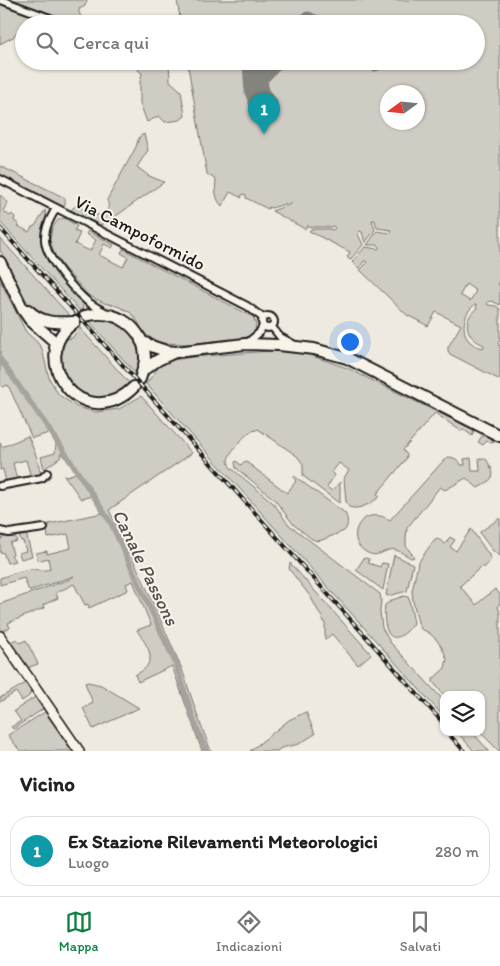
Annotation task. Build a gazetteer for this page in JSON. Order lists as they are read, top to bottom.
{
  "streets": {
    "street": ["Via Campoformido"]
  },
  "water": ["Canale Passons"],
  "north": "left",
  "page": {
    "search": "Cerca qui",
    "pins": "1",
    "heading": "Vicino",
    "list": [
      {
        "mark": "1",
        "name": "Ex Stazione Rilevamenti Meteorologici",
        "note": "Luogo",
        "value": "280 m"
      }
    ],
    "nav": ["Mappa", "Indicazioni", "Salvati"]
  }
}
